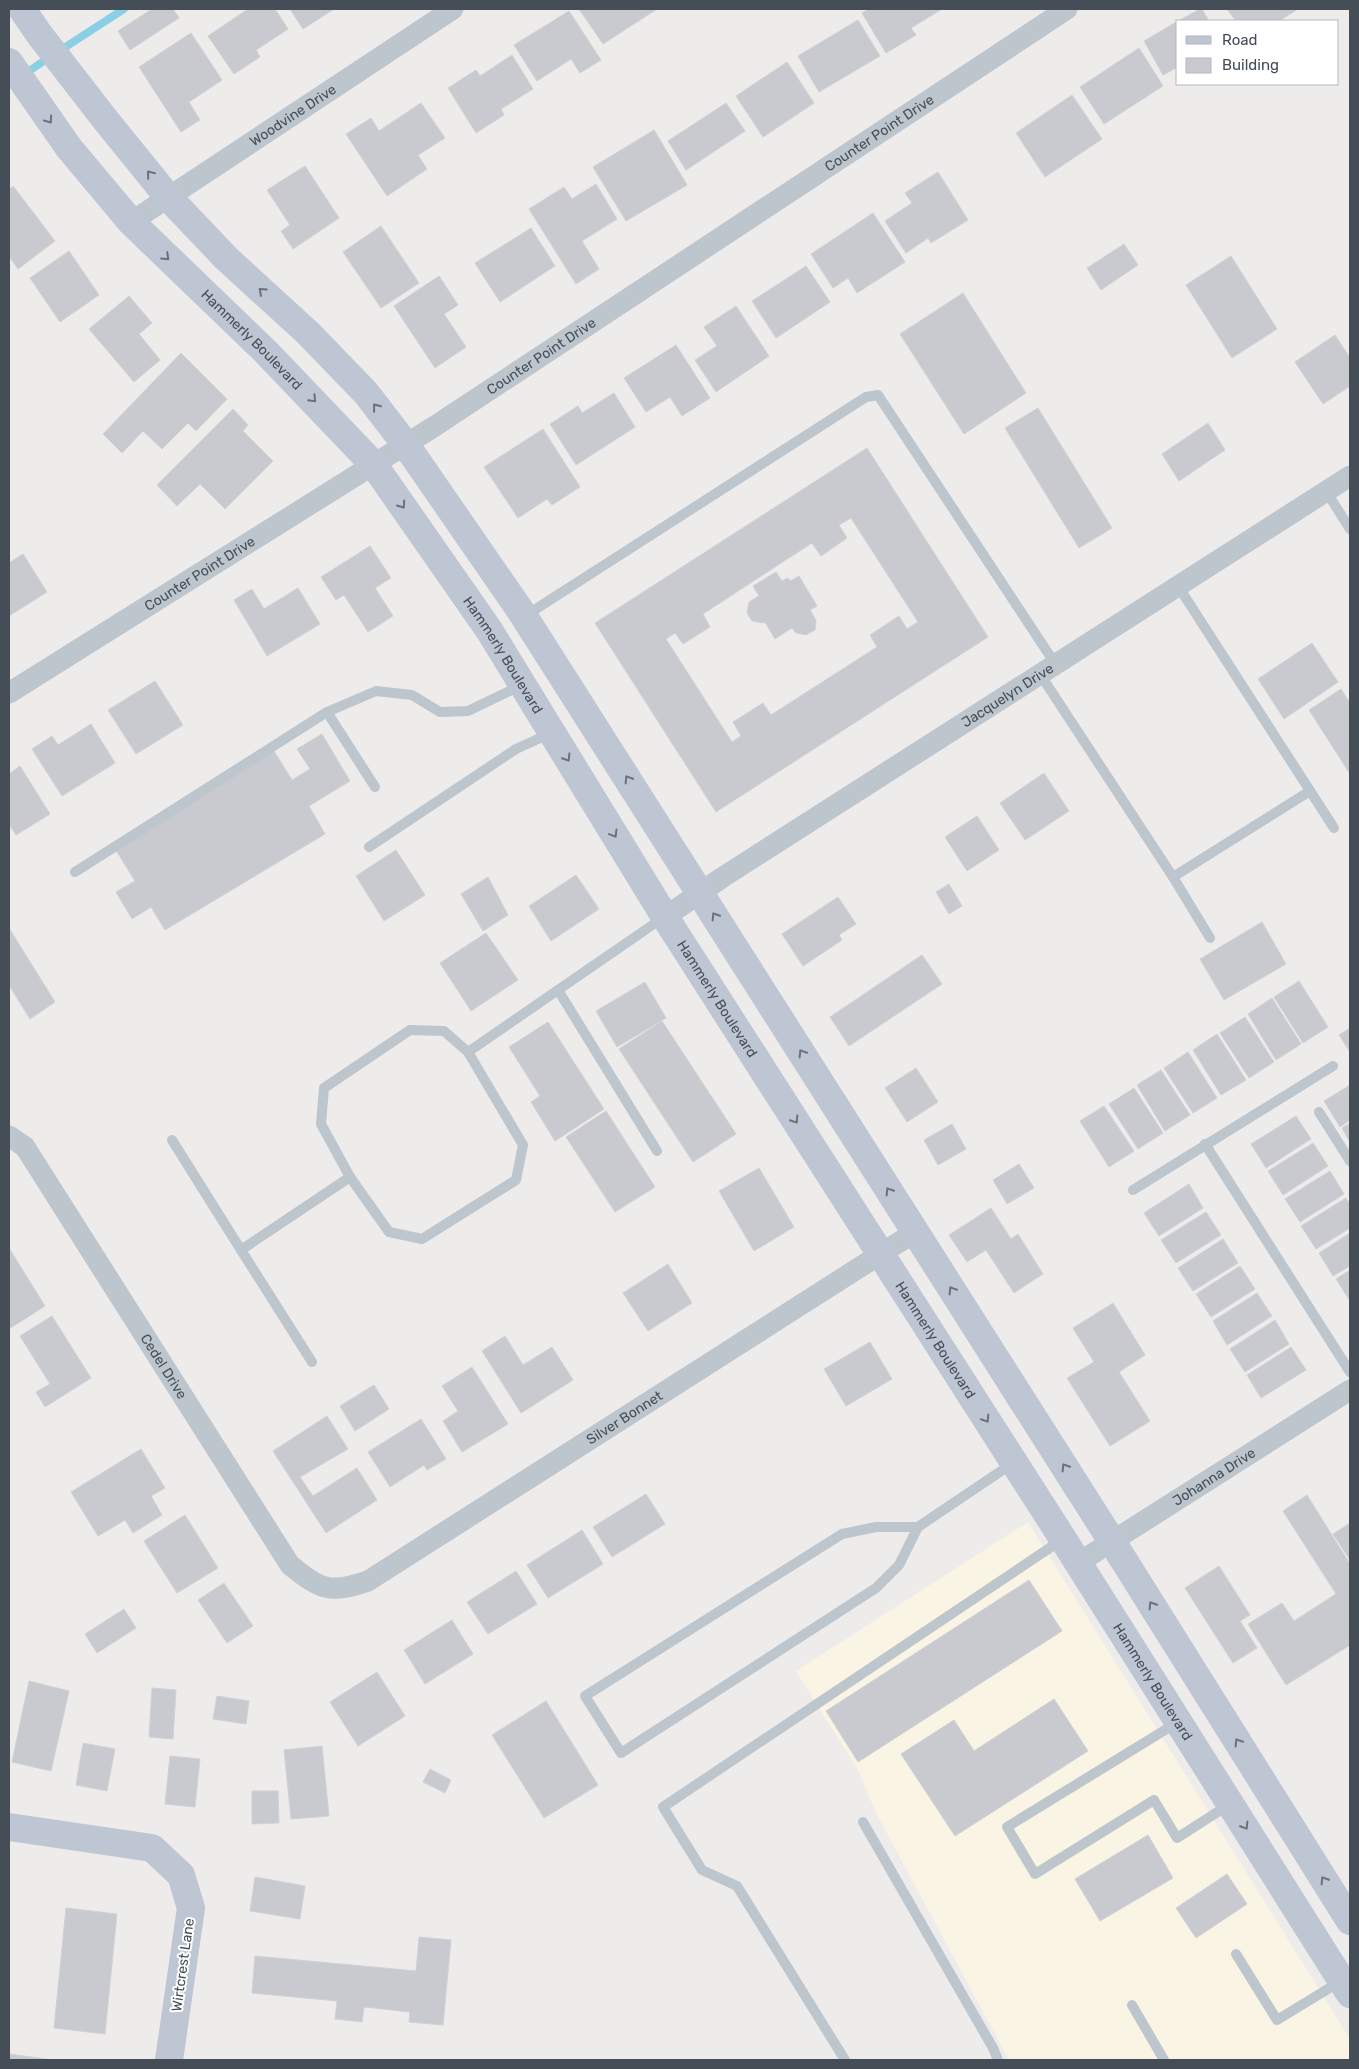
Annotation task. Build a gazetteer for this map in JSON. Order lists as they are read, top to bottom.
{
  "streets": {
    "main road": ["Hammerly Boulevard", "Wirtcrest Lane"],
    "street": [
      "Woodvine Drive",
      "Counter Point Drive",
      "Jacquelyn Drive",
      "Cedel Drive",
      "Silver Bonnet",
      "Johanna Drive"
    ]
  },
  "crossings": [
    ["Woodvine Drive", "Hammerly Boulevard"],
    ["Counter Point Drive", "Hammerly Boulevard"],
    ["Hammerly Boulevard", "Jacquelyn Drive"],
    ["Hammerly Boulevard", "Silver Bonnet"],
    ["Hammerly Boulevard", "Johanna Drive"],
    ["Cedel Drive", "Silver Bonnet"]
  ],
  "legend": ["Road", "Building"]
}
